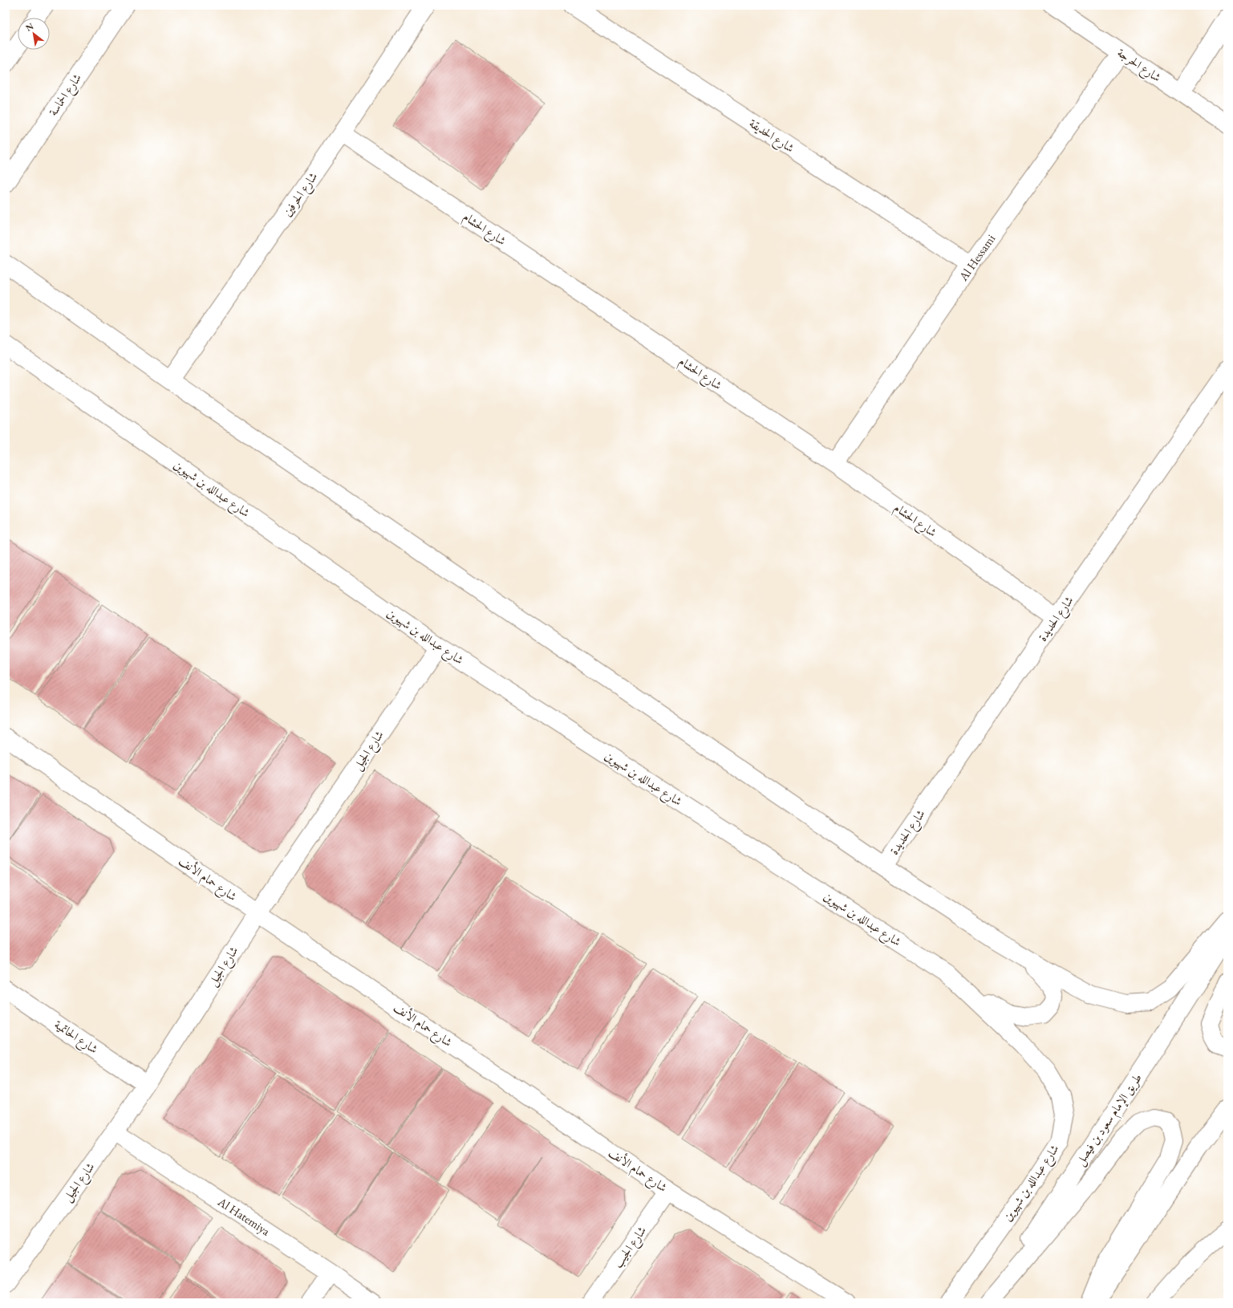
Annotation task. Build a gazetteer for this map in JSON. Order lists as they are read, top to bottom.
{
  "streets": {
    "street": [
      "شارع الحرجة",
      "شارع الحماسة",
      "شارع الحديقة",
      "شارع الحرفين",
      "شارع الحشام",
      "Al Hessami",
      "شارع عبدالله بن شهيوين",
      "شارع الحديدة",
      "شارع الجيل",
      "شارع حمام الأنف",
      "شارع الحاتمية",
      "طريق الإمام سعود بن فيصل",
      "Al Hatemiya",
      "شارع الجيب"
    ]
  },
  "crossings": [
    ["شارع الحرجة", "Al Hessami"],
    ["شارع الحديقة", "Al Hessami"],
    ["شارع الحرفين", "شارع الحشام"],
    ["شارع الحشام", "Al Hessami"],
    ["شارع الحشام", "شارع الحديدة"],
    ["شارع عبدالله بن شهيوين", "شارع الجيل"],
    ["شارع الجيل", "شارع حمام الأنف"],
    ["شارع الجيل", "شارع الحاتمية"],
    ["شارع الجيل", "Al Hatemiya"],
    ["شارع حمام الأنف", "شارع الجيب"]
  ],
  "north": "top left"
}
